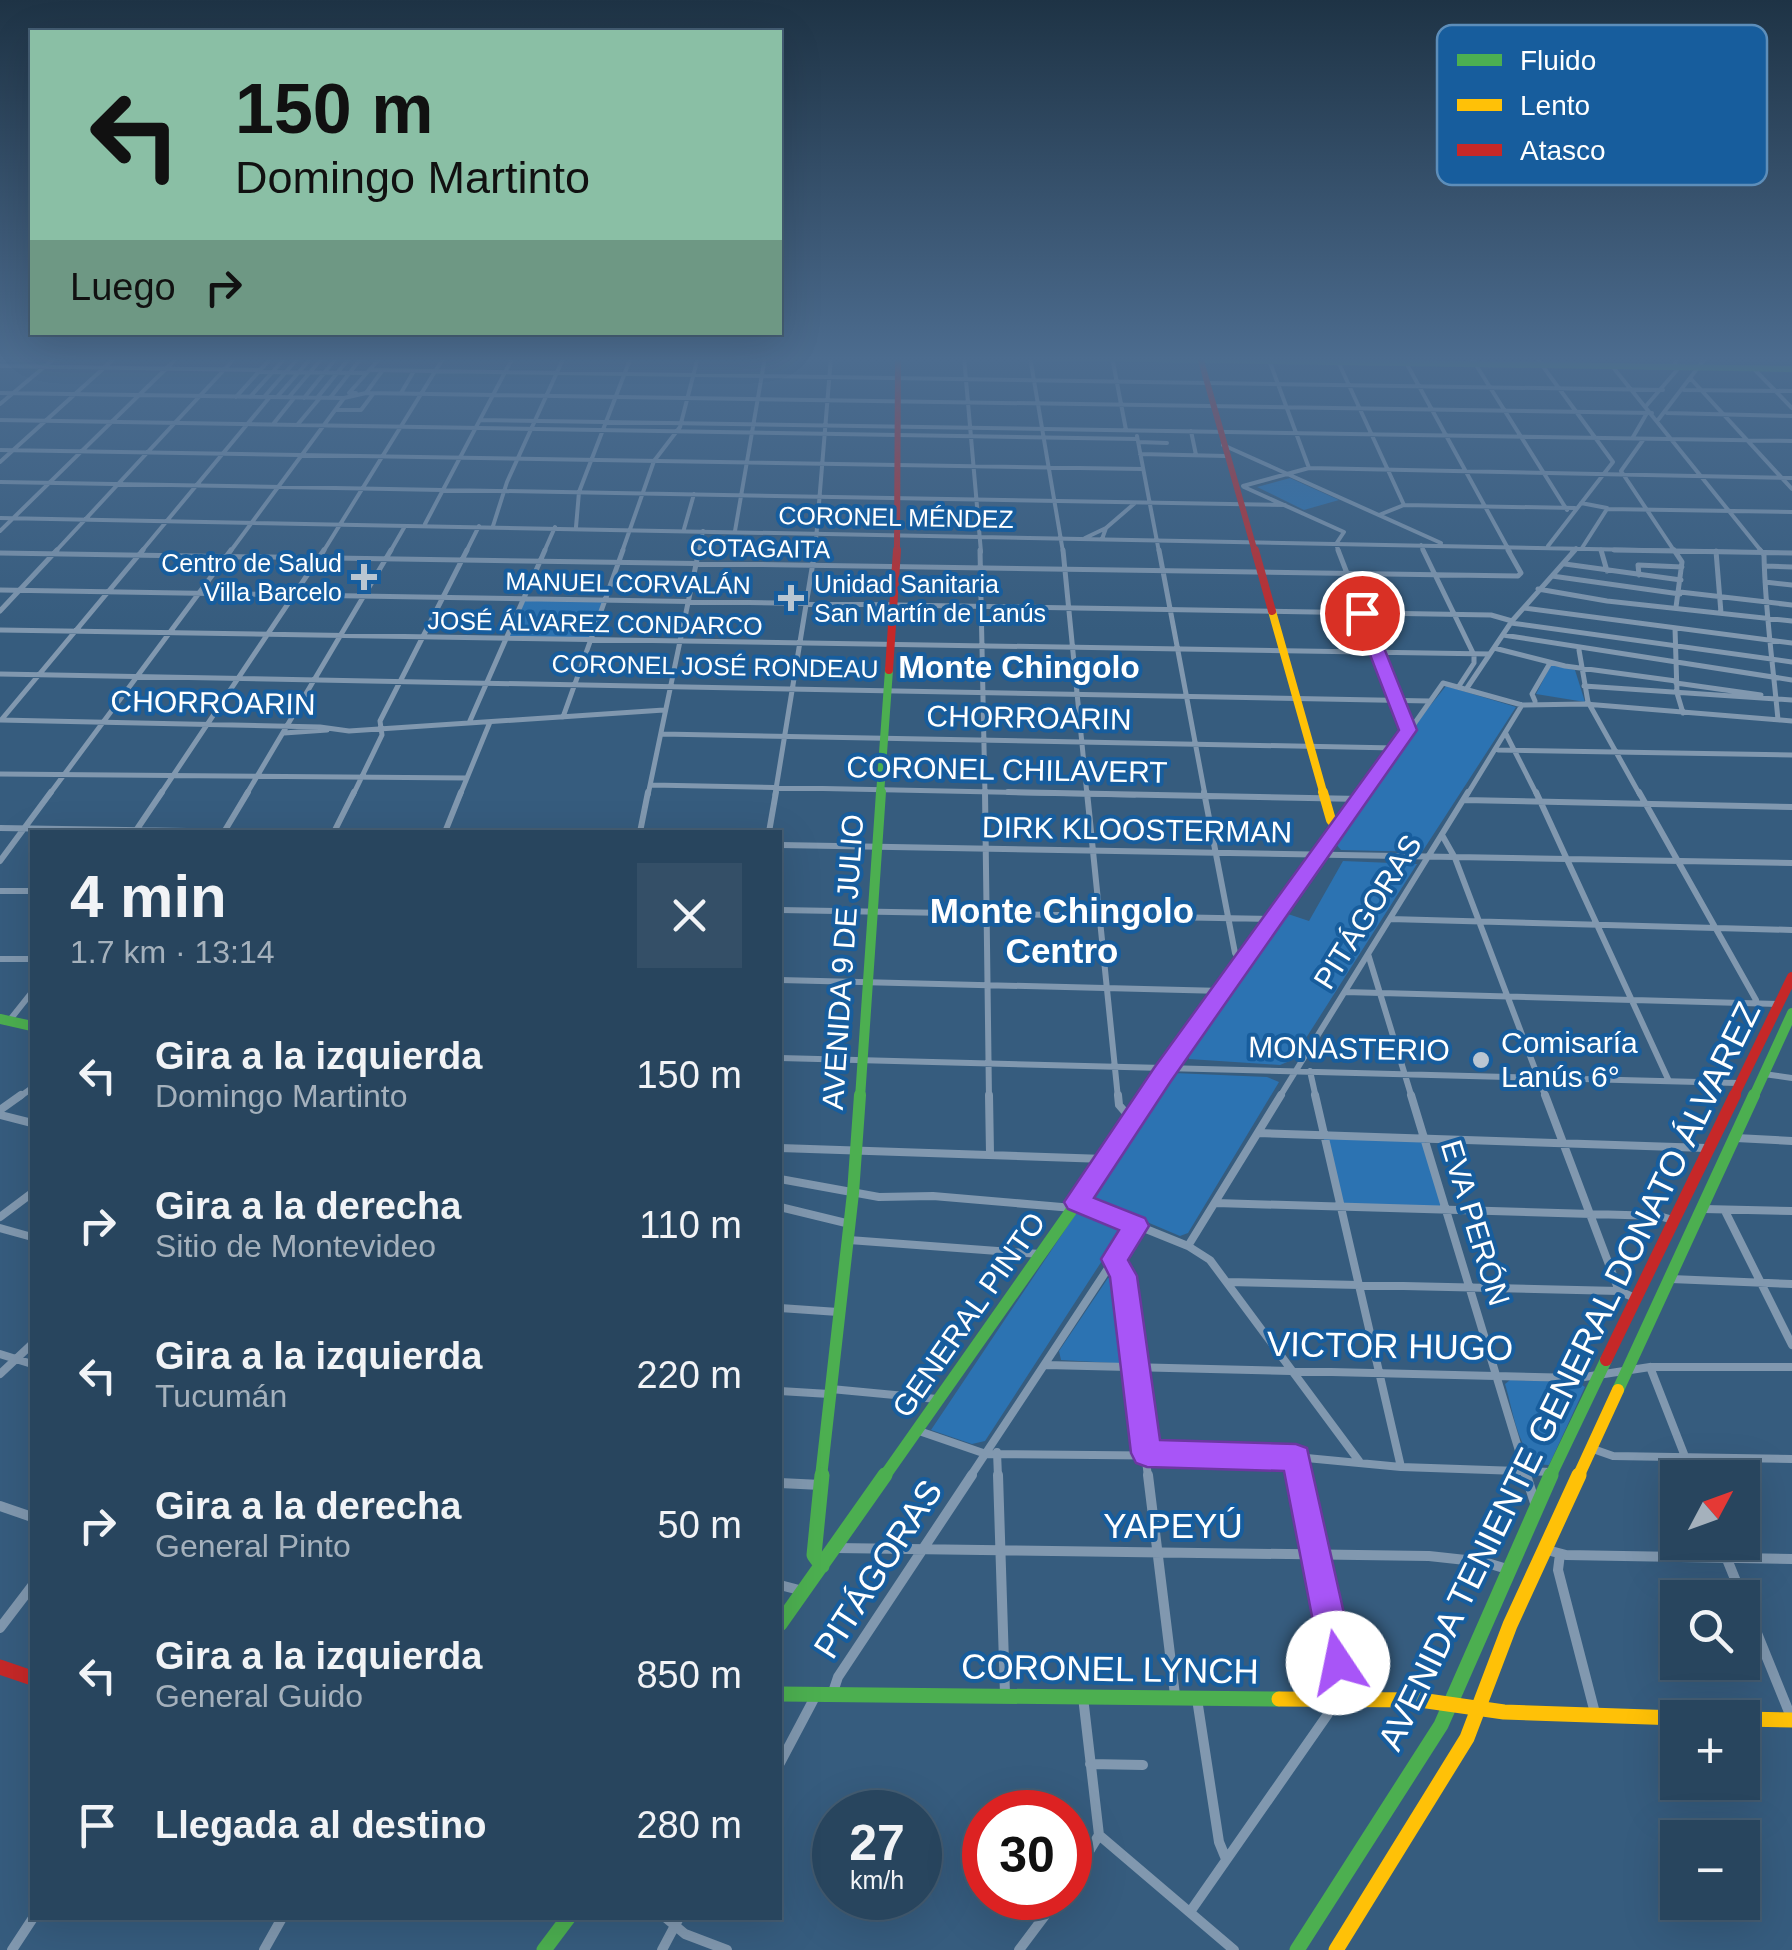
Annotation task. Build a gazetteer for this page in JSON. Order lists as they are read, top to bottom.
{
  "streets": {
    "main road": [
      "AVENIDA 9 DE JULIO",
      "GENERAL PINTO",
      "AVENIDA TENIENTE GENERAL DONATO ÁLVAREZ",
      "CORONEL LYNCH"
    ],
    "street": [
      "CORONEL MÉNDEZ",
      "COTAGAITA",
      "MANUEL CORVALÁN",
      "JOSÉ ÁLVAREZ CONDARCO",
      "CORONEL JOSÉ RONDEAU",
      "CHORROARIN",
      "CORONEL CHILAVERT",
      "DIRK KLOOSTERMAN",
      "PITÁGORAS",
      "MONASTERIO",
      "EVA PERÓN",
      "VICTOR HUGO",
      "YAPEYÚ"
    ]
  },
  "crossings": [
    ["CORONEL MÉNDEZ", "COTAGAITA"],
    ["CORONEL MÉNDEZ", "AVENIDA 9 DE JULIO"],
    ["COTAGAITA", "AVENIDA 9 DE JULIO"],
    ["MANUEL CORVALÁN", "AVENIDA 9 DE JULIO"],
    ["JOSÉ ÁLVAREZ CONDARCO", "AVENIDA 9 DE JULIO"],
    ["CORONEL JOSÉ RONDEAU", "AVENIDA 9 DE JULIO"],
    ["CORONEL JOSÉ RONDEAU", "GENERAL PINTO"],
    ["CHORROARIN", "AVENIDA 9 DE JULIO"],
    ["CHORROARIN", "GENERAL PINTO"],
    ["CORONEL CHILAVERT", "AVENIDA 9 DE JULIO"],
    ["CORONEL CHILAVERT", "GENERAL PINTO"],
    ["DIRK KLOOSTERMAN", "PITÁGORAS"],
    ["DIRK KLOOSTERMAN", "AVENIDA 9 DE JULIO"],
    ["DIRK KLOOSTERMAN", "GENERAL PINTO"],
    ["PITÁGORAS", "MONASTERIO"],
    ["PITÁGORAS", "EVA PERÓN"],
    ["PITÁGORAS", "VICTOR HUGO"],
    ["PITÁGORAS", "YAPEYÚ"],
    ["PITÁGORAS", "CORONEL LYNCH"],
    ["AVENIDA 9 DE JULIO", "MONASTERIO"],
    ["AVENIDA 9 DE JULIO", "GENERAL PINTO"],
    ["MONASTERIO", "EVA PERÓN"],
    ["MONASTERIO", "GENERAL PINTO"],
    ["MONASTERIO", "AVENIDA TENIENTE GENERAL DONATO ÁLVAREZ"],
    ["EVA PERÓN", "VICTOR HUGO"],
    ["EVA PERÓN", "AVENIDA TENIENTE GENERAL DONATO ÁLVAREZ"],
    ["GENERAL PINTO", "YAPEYÚ"],
    ["VICTOR HUGO", "AVENIDA TENIENTE GENERAL DONATO ÁLVAREZ"],
    ["AVENIDA TENIENTE GENERAL DONATO ÁLVAREZ", "YAPEYÚ"],
    ["AVENIDA TENIENTE GENERAL DONATO ÁLVAREZ", "CORONEL LYNCH"]
  ],
  "districts": ["Monte Chingolo", "Monte Chingolo Centro"],
  "places": {
    "health": ["Centro de Salud Villa Barcelo", "Unidad Sanitaria San Martín de Lanús"],
    "other": ["Comisaría Lanús 6°"]
  },
  "legend": ["Fluido", "Lento", "Atasco"],
  "north": "top right",
  "page": {
    "turn": ["150 m", "Domingo Martinto"],
    "then": "Luego",
    "heading": ["4 min", "1.7 km · 13:14"],
    "list": [
      {
        "name": "Gira a la izquierda",
        "note": "Domingo Martinto",
        "value": "150 m"
      },
      {
        "name": "Gira a la derecha",
        "note": "Sitio de Montevideo",
        "value": "110 m"
      },
      {
        "name": "Gira a la izquierda",
        "note": "Tucumán",
        "value": "220 m"
      },
      {
        "name": "Gira a la derecha",
        "note": "General Pinto",
        "value": "50 m"
      },
      {
        "name": "Gira a la izquierda",
        "note": "General Guido",
        "value": "850 m"
      },
      {
        "name": "Llegada al destino",
        "value": "280 m"
      }
    ],
    "map_buttons": ["+", "−"],
    "speed": "27 km/h",
    "limit": "30"
  }
}
